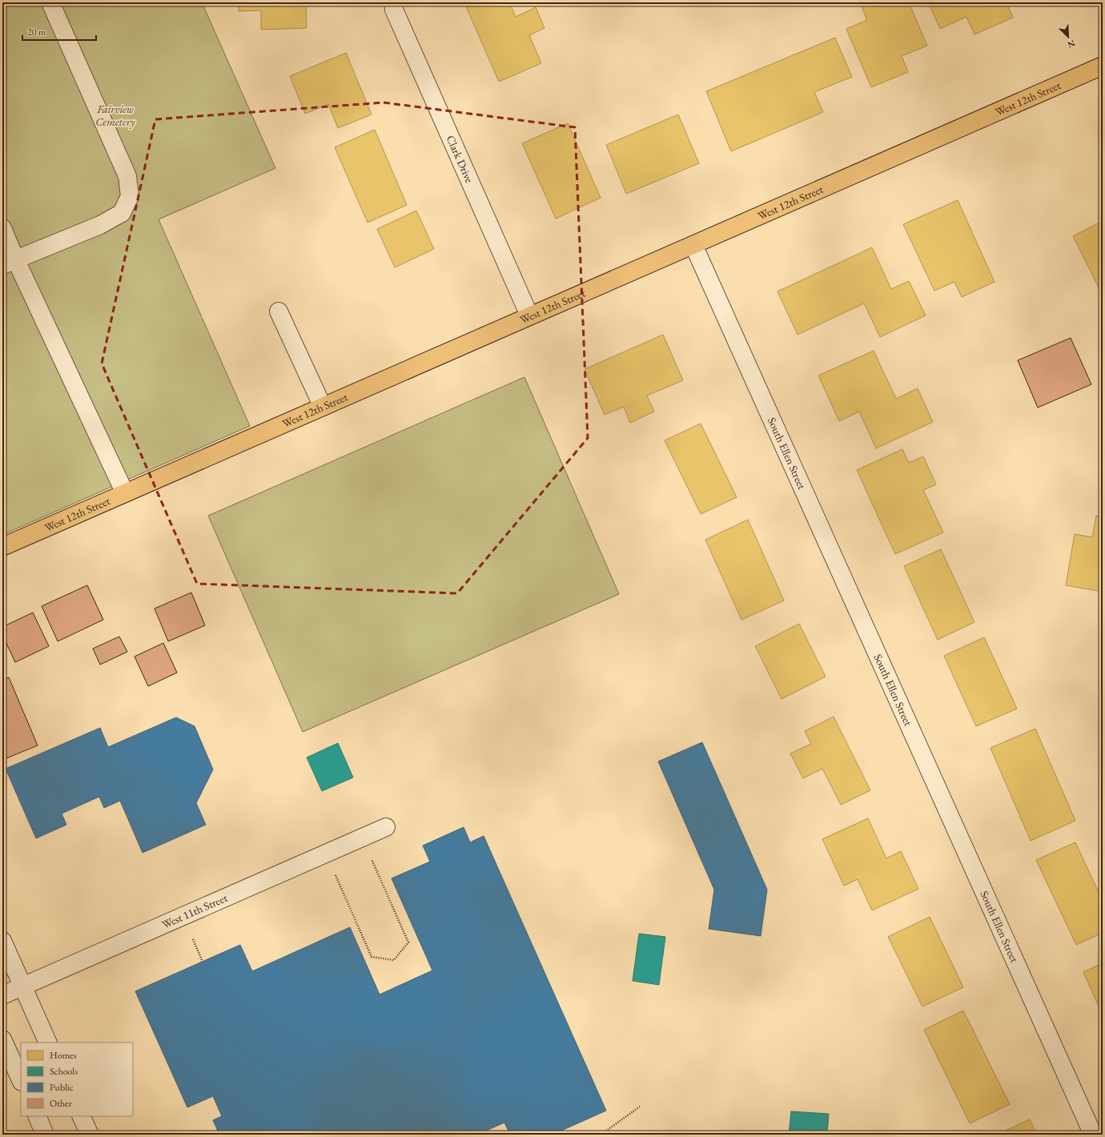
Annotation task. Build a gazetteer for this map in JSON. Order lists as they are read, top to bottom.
{
  "streets": {
    "main road": ["West 12th Street"],
    "street": ["Clark Drive", "South Ellen Street", "West 11th Street"]
  },
  "crossings": [
    ["West 12th Street", "Clark Drive"],
    ["West 12th Street", "South Ellen Street"]
  ],
  "parks": ["Fairview Cemetery"],
  "legend": [
    "Homes",
    "Schools",
    "Public",
    "Other"
  ],
  "scale_bar": "20 m",
  "north": "bottom right"
}
